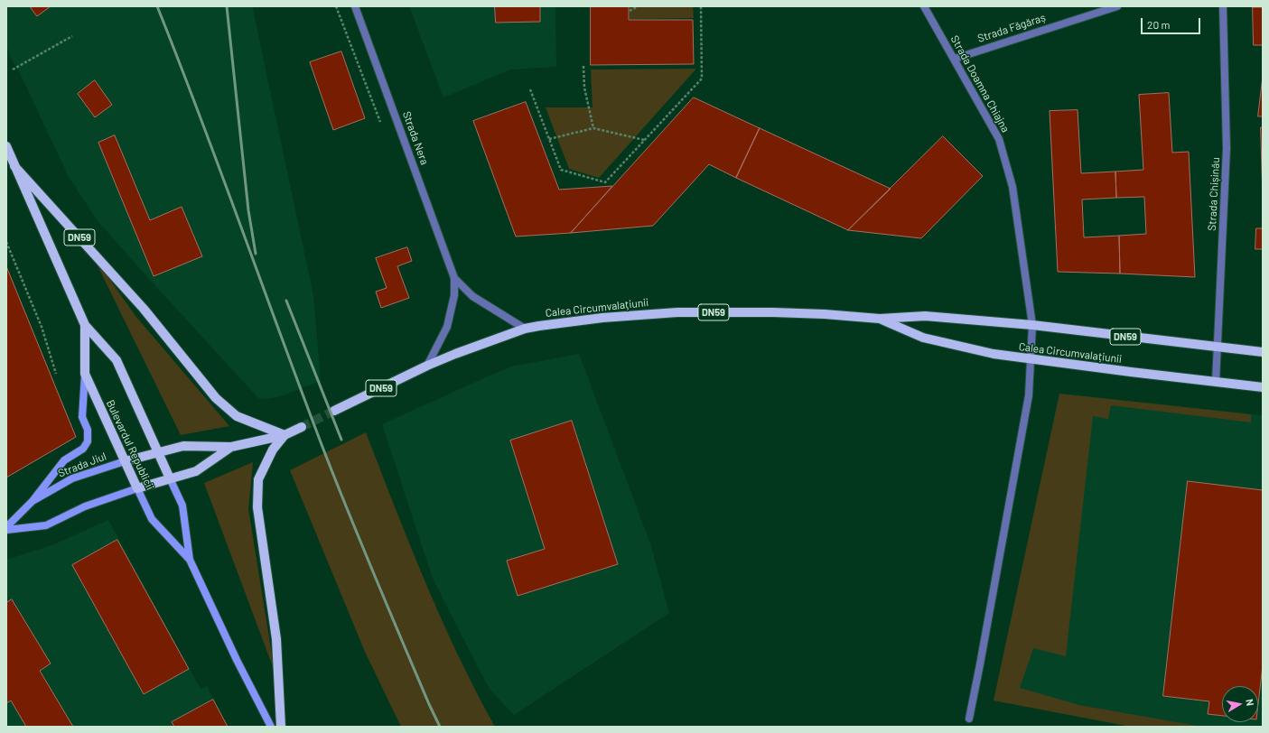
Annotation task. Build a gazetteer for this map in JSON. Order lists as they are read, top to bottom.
{
  "streets": {
    "main road": [
      "DN59",
      "Calea Circumvalațiunii",
      "Bulevardul Republicii",
      "Strada Jiul"
    ],
    "street": [
      "Strada Făgăraș",
      "Strada Doamna Chiajna",
      "Strada Nera",
      "Strada Chișinău"
    ]
  },
  "crossings": [
    ["Strada Făgăraș", "Strada Doamna Chiajna"],
    ["Strada Doamna Chiajna", "Calea Circumvalațiunii"],
    ["Strada Nera", "Calea Circumvalațiunii"],
    ["Strada Chișinău", "Calea Circumvalațiunii"],
    ["DN59", "Bulevardul Republicii"],
    ["Bulevardul Republicii", "Strada Jiul"]
  ],
  "scale_bar": "20 m",
  "north": "right"
}
